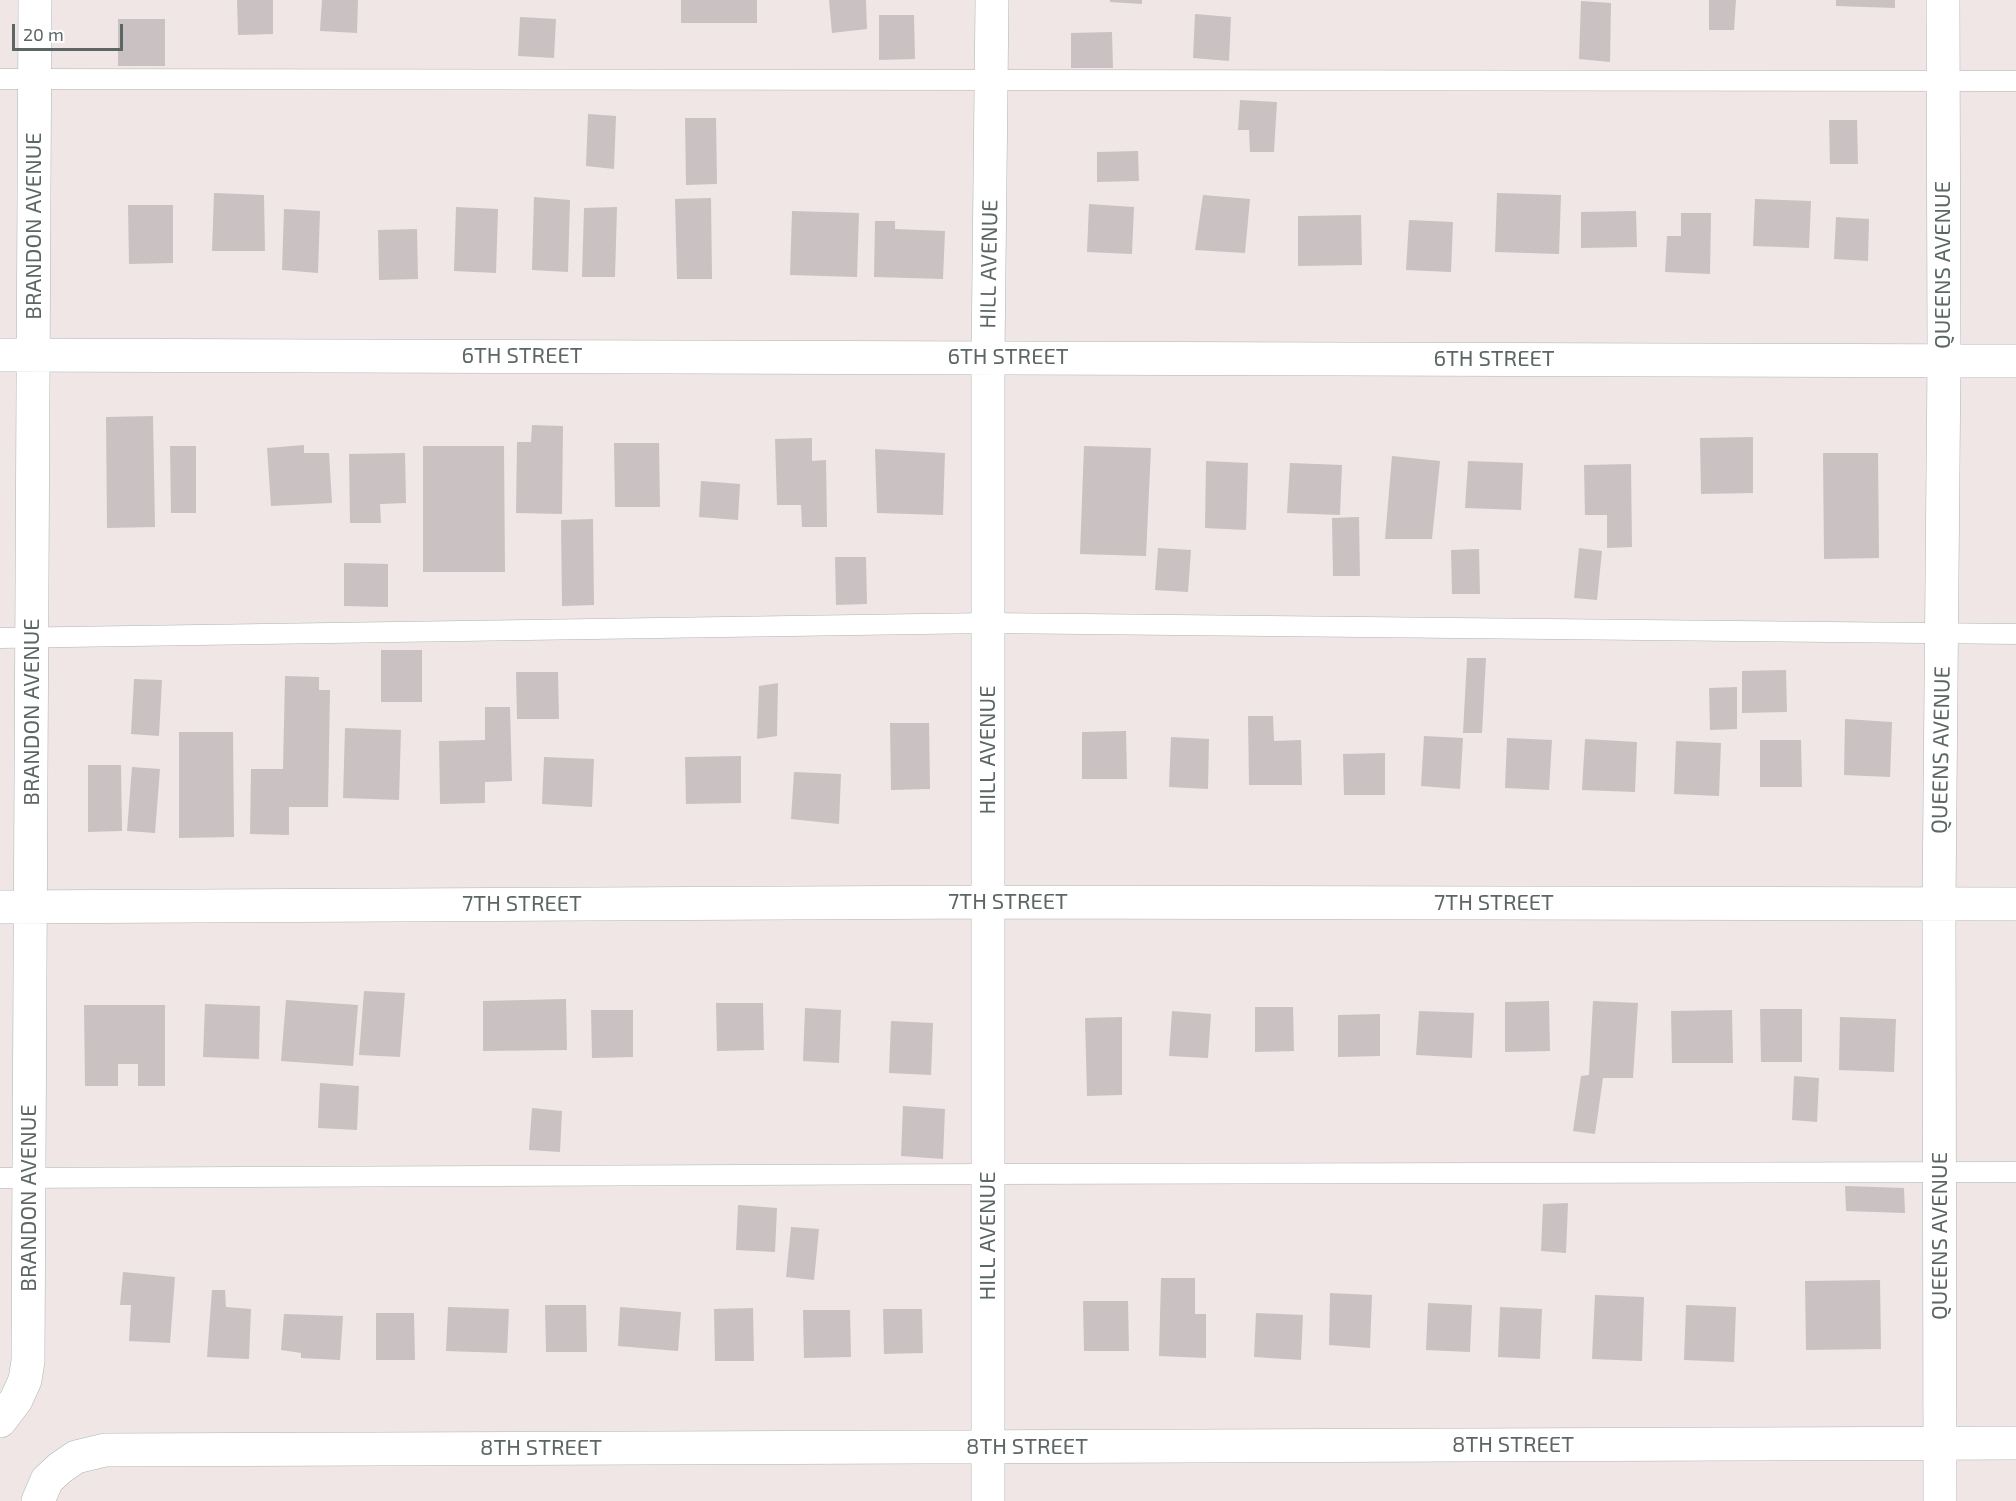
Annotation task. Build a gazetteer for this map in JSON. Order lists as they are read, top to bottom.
{
  "streets": {
    "street": [
      "BRANDON AVENUE",
      "HILL AVENUE",
      "QUEENS AVENUE",
      "6TH STREET",
      "7TH STREET",
      "8TH STREET"
    ]
  },
  "crossings": [
    ["BRANDON AVENUE", "6TH STREET"],
    ["BRANDON AVENUE", "7TH STREET"],
    ["HILL AVENUE", "6TH STREET"],
    ["HILL AVENUE", "7TH STREET"],
    ["HILL AVENUE", "8TH STREET"],
    ["QUEENS AVENUE", "6TH STREET"],
    ["QUEENS AVENUE", "7TH STREET"],
    ["QUEENS AVENUE", "8TH STREET"]
  ],
  "scale_bar": "20 m"
}
